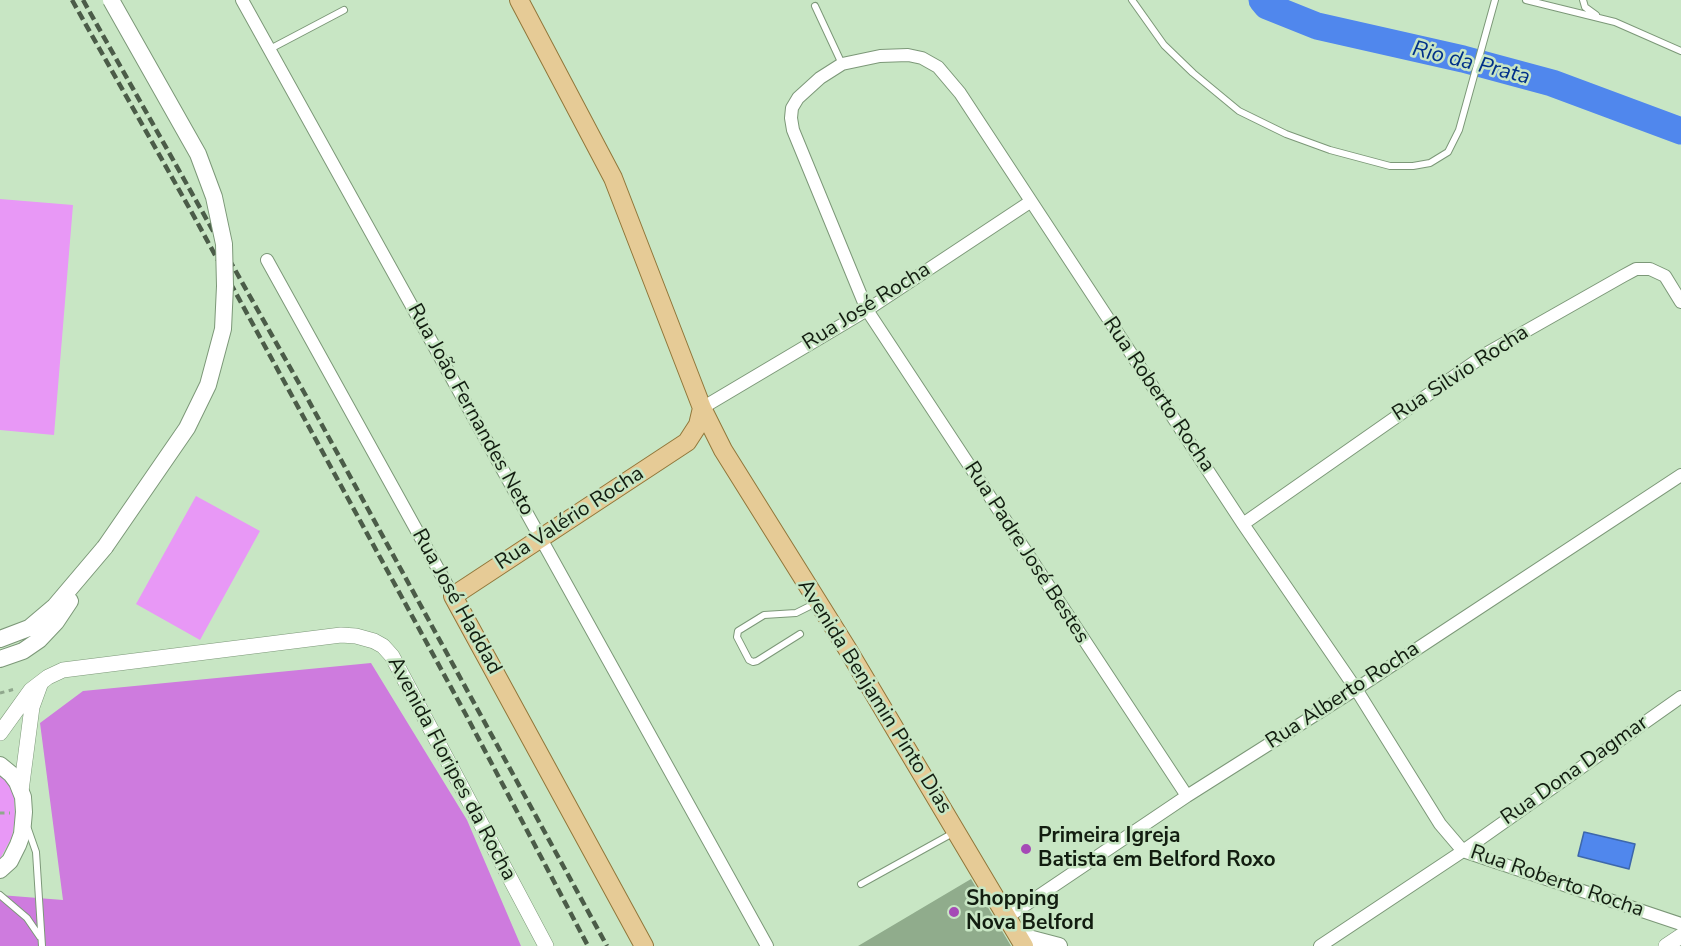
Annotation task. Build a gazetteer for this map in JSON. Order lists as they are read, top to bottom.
{
  "streets": {
    "main road": ["Rua Valério Rocha", "Rua José Haddad", "Avenida Benjamin Pinto Dias"],
    "street": [
      "Rua José Rocha",
      "Rua Silvio Rocha",
      "Rua Roberto Rocha",
      "Rua João Fernandes Neto",
      "Rua Padre José Bestes",
      "Rua Alberto Rocha",
      "Avenida Floripes da Rocha",
      "Rua Dona Dagmar"
    ]
  },
  "crossings": [
    ["Rua José Rocha", "Rua Roberto Rocha"],
    ["Rua José Rocha", "Rua Padre José Bestes"],
    ["Rua José Rocha", "Avenida Benjamin Pinto Dias"],
    ["Rua Silvio Rocha", "Rua Roberto Rocha"],
    ["Rua Roberto Rocha", "Rua Padre José Bestes"],
    ["Rua Roberto Rocha", "Rua Alberto Rocha"],
    ["Rua Roberto Rocha", "Rua Dona Dagmar"],
    ["Rua João Fernandes Neto", "Rua Valério Rocha"],
    ["Rua Valério Rocha", "Rua José Haddad"],
    ["Rua Padre José Bestes", "Rua Alberto Rocha"],
    ["Rua Alberto Rocha", "Avenida Benjamin Pinto Dias"]
  ],
  "water": ["Rio da Prata"],
  "places": ["Primeira Igreja Batista em Belford Roxo", "Shopping Nova Belford"]
}
